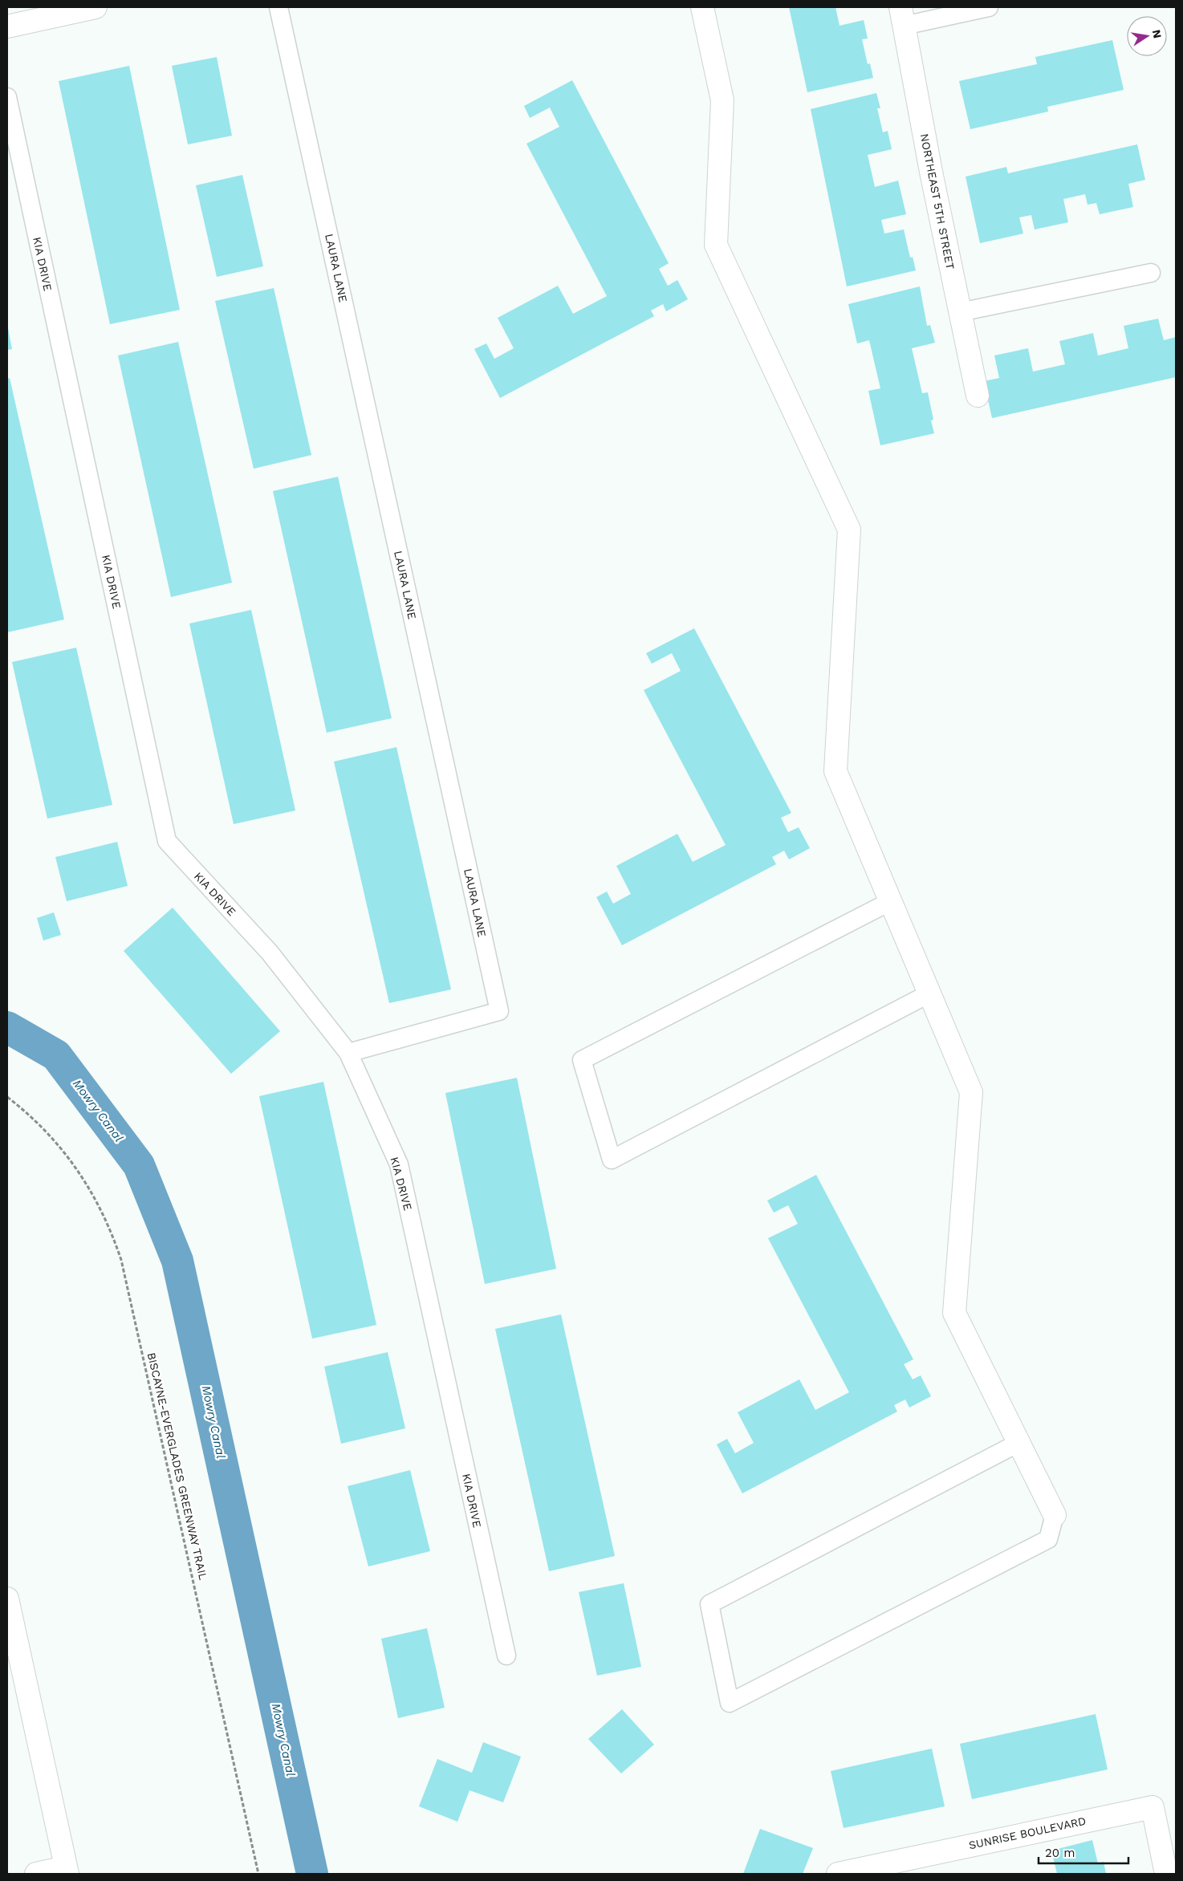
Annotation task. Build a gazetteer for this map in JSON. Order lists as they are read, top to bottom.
{
  "streets": {
    "street": ["NORTHEAST 5TH STREET", "SUNRISE BOULEVARD"],
    "lane": ["KIA DRIVE", "LAURA LANE"],
    "path": ["BISCAYNE-EVERGLADES GREENWAY TRAIL"]
  },
  "crossings": [
    ["KIA DRIVE", "LAURA LANE"]
  ],
  "water": ["Mowry Canal"],
  "scale_bar": "20 m",
  "north": "right"
}
